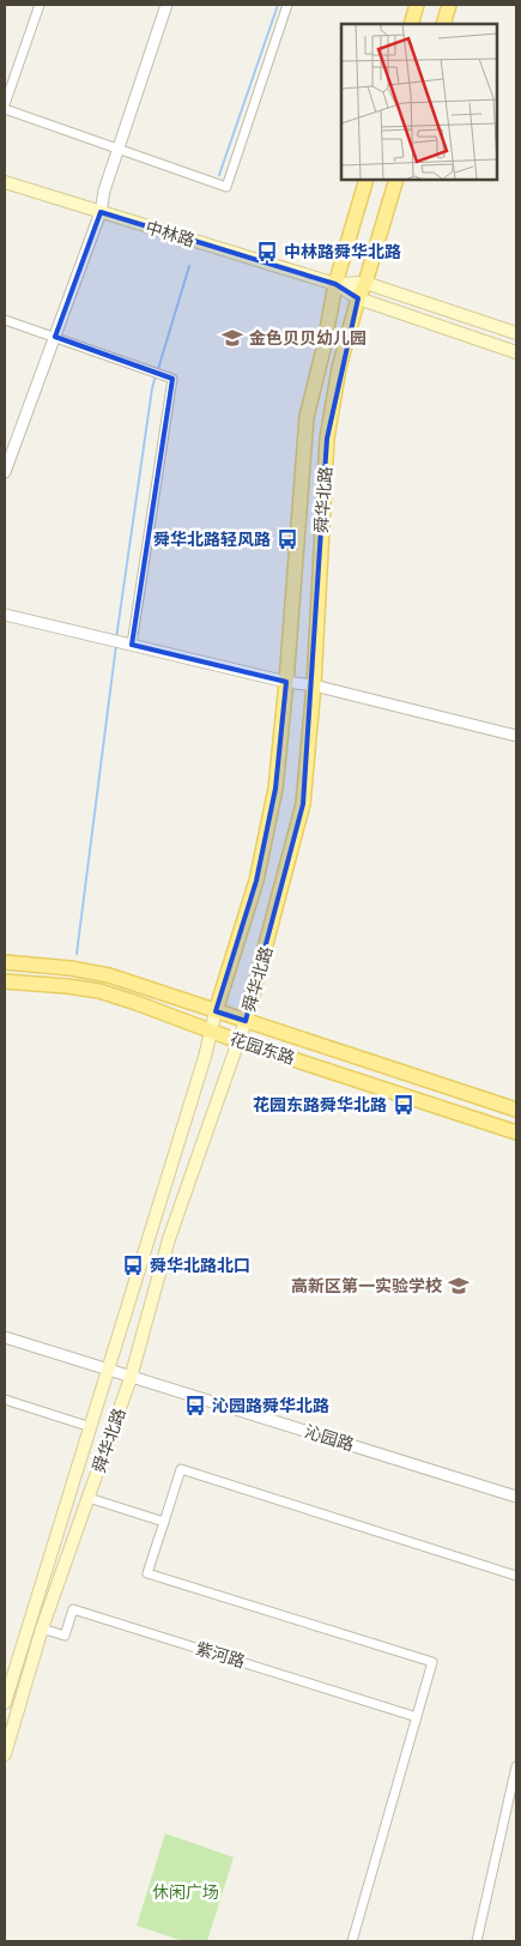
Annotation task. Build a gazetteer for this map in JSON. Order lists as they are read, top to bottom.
{
  "streets": {
    "main road": ["中林路", "舜华北路", "花园东路"],
    "street": ["沁园路", "紫河路"]
  },
  "crossings": [
    ["中林路", "舜华北路"],
    ["舜华北路", "花园东路"],
    ["舜华北路", "沁园路"],
    ["舜华北路", "紫河路"]
  ],
  "parks": ["休闲广场"],
  "places": {
    "bus stop": [
      "中林路舜华北路",
      "舜华北路轻风路",
      "花园东路舜华北路",
      "舜华北路北口",
      "沁园路舜华北路"
    ],
    "school or university": ["金色贝贝幼儿园", "高新区第一实验学校"]
  }
}
